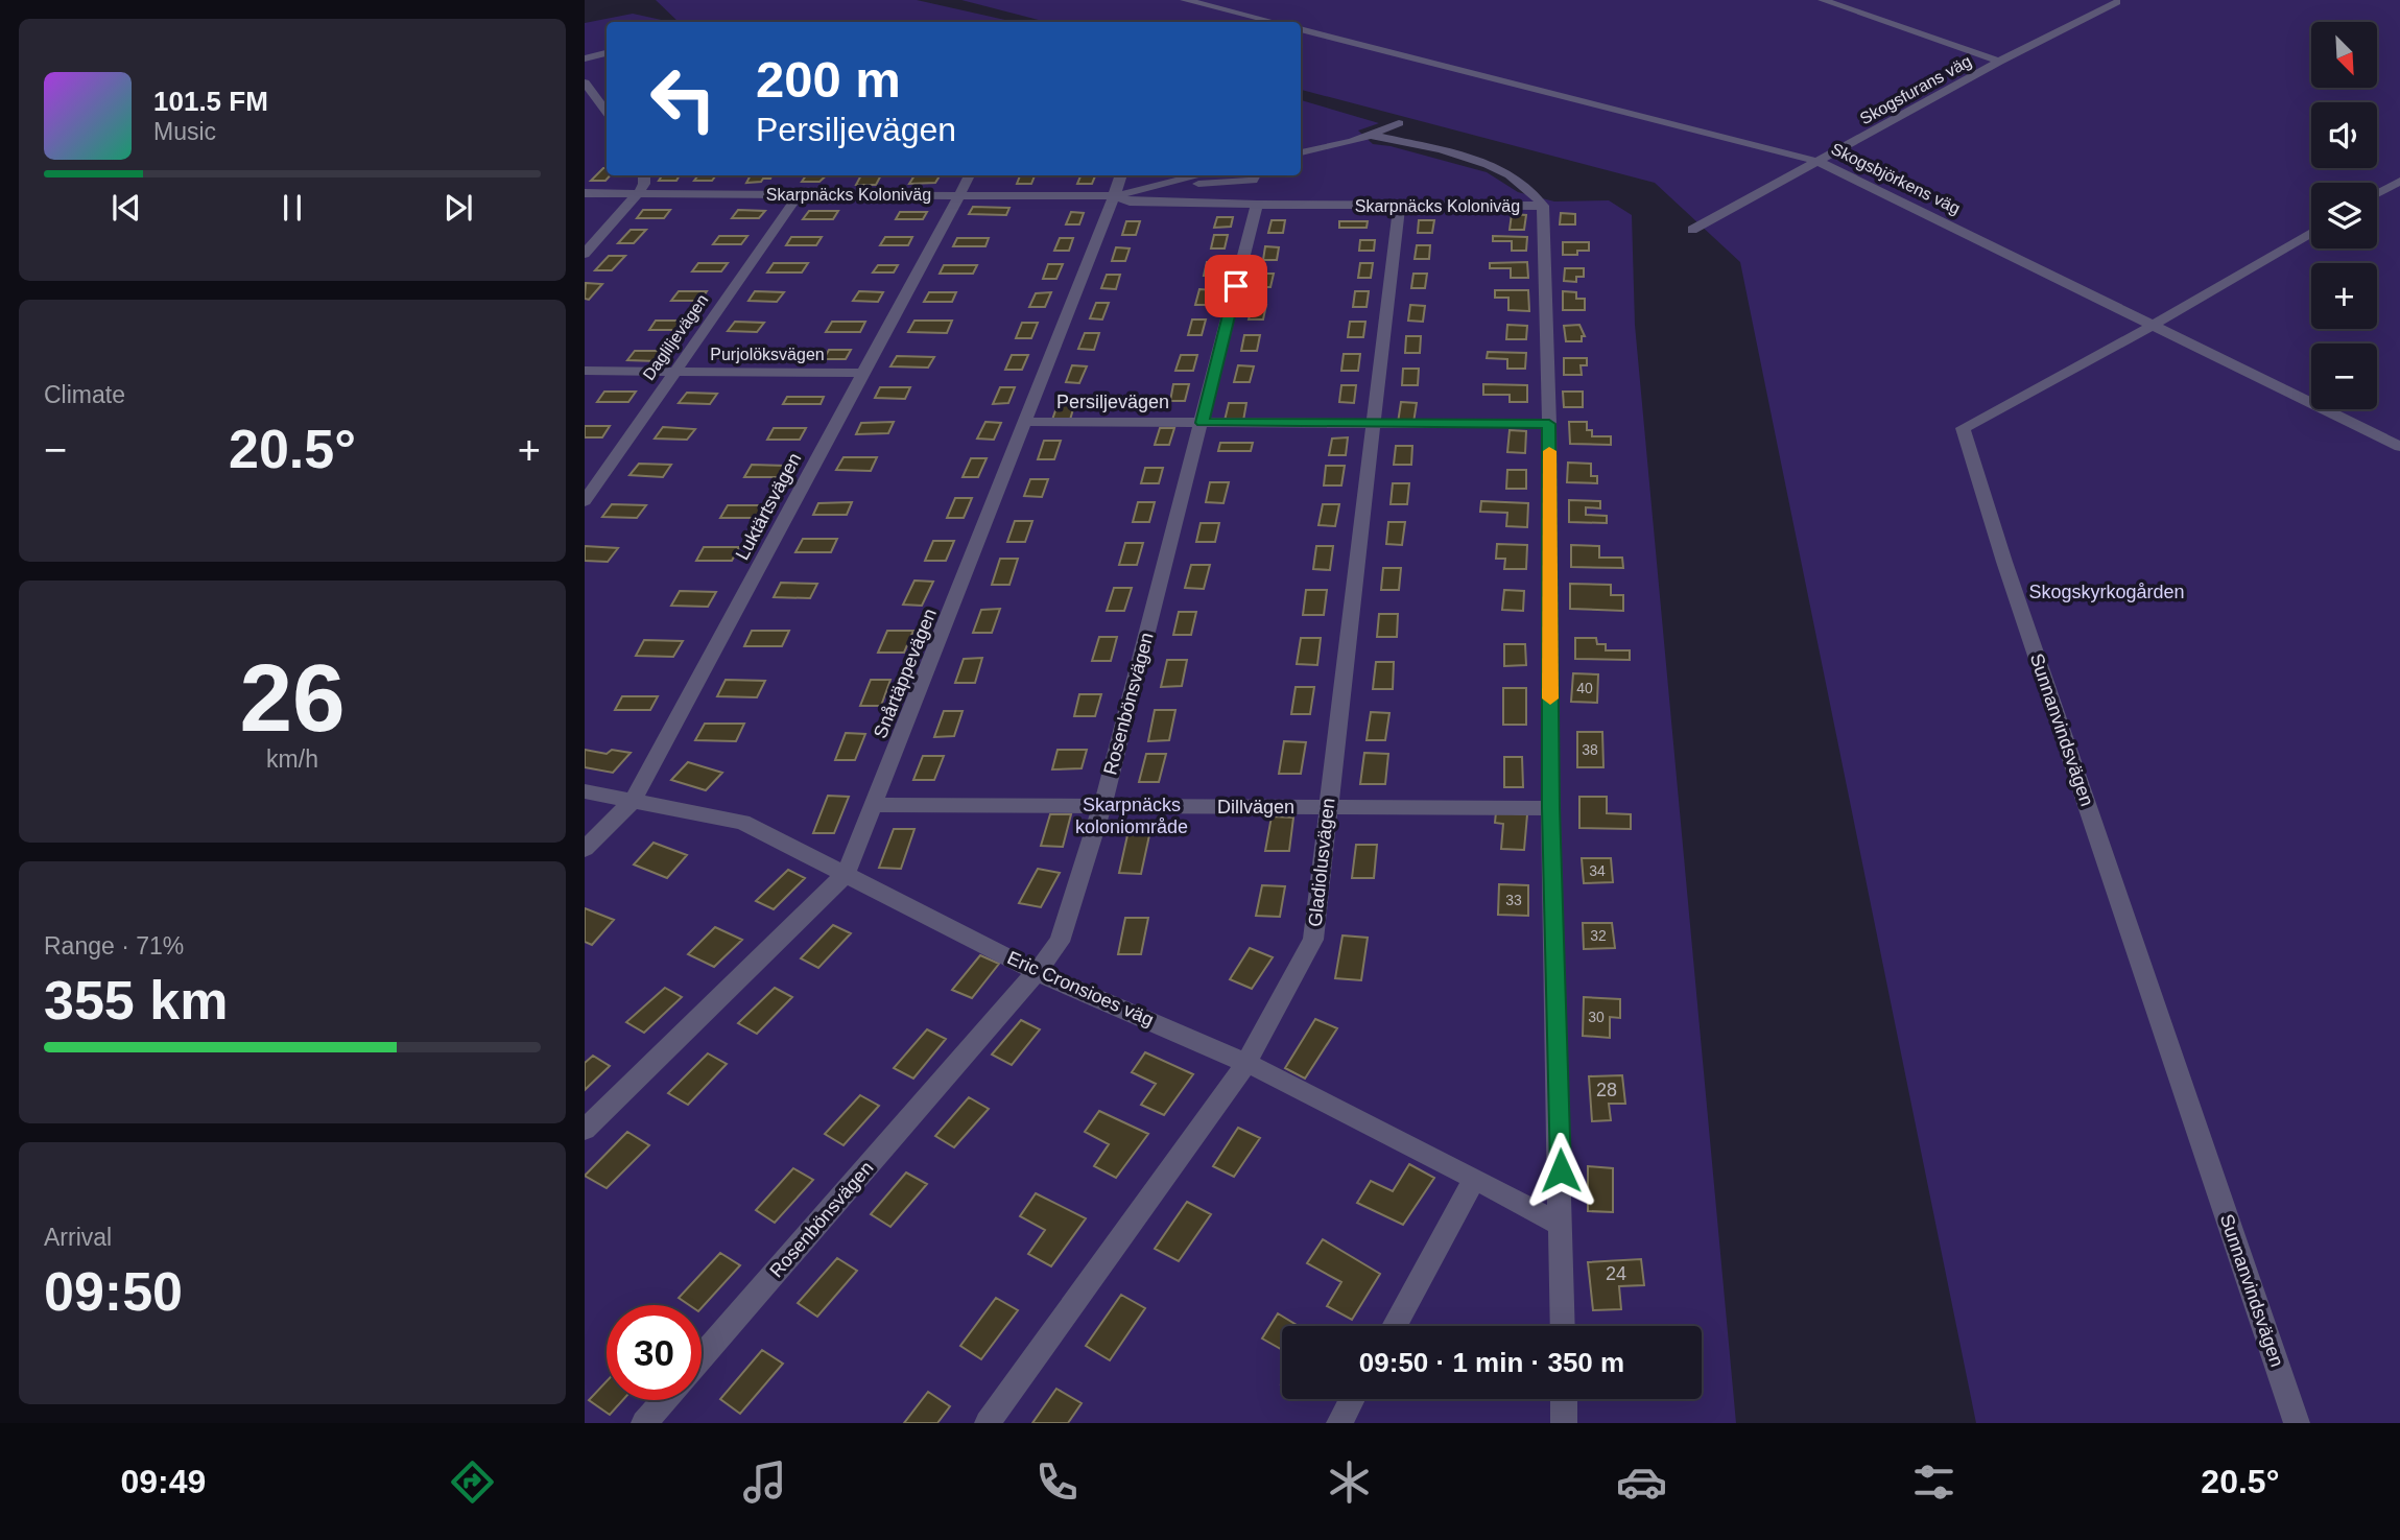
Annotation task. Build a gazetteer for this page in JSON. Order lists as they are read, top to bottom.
{
  "streets": {
    "street": [
      "Skogsfurans väg",
      "Skogsbjörkens väg",
      "Skarpnäcks Koloniväg",
      "Dagliljevägen",
      "Purjolöksvägen",
      "Persiljevägen",
      "Luktärtsvägen",
      "Snårtäppevägen",
      "Rosenbönsvägen",
      "Sunnanvindsvägen",
      "Dillvägen",
      "Gladiolusvägen",
      "Eric Cronsioes väg"
    ]
  },
  "crossings": [
    ["Skogsfurans väg", "Skogsbjörkens väg"],
    ["Skogsbjörkens väg", "Sunnanvindsvägen"],
    ["Skarpnäcks Koloniväg", "Dagliljevägen"],
    ["Skarpnäcks Koloniväg", "Persiljevägen"],
    ["Skarpnäcks Koloniväg", "Luktärtsvägen"],
    ["Skarpnäcks Koloniväg", "Snårtäppevägen"],
    ["Skarpnäcks Koloniväg", "Rosenbönsvägen"],
    ["Skarpnäcks Koloniväg", "Dillvägen"],
    ["Skarpnäcks Koloniväg", "Gladiolusvägen"],
    ["Skarpnäcks Koloniväg", "Eric Cronsioes väg"],
    ["Dagliljevägen", "Purjolöksvägen"],
    ["Purjolöksvägen", "Luktärtsvägen"],
    ["Persiljevägen", "Snårtäppevägen"],
    ["Persiljevägen", "Rosenbönsvägen"],
    ["Persiljevägen", "Gladiolusvägen"],
    ["Luktärtsvägen", "Eric Cronsioes väg"],
    ["Snårtäppevägen", "Dillvägen"],
    ["Snårtäppevägen", "Eric Cronsioes väg"],
    ["Rosenbönsvägen", "Dillvägen"],
    ["Rosenbönsvägen", "Eric Cronsioes väg"],
    ["Dillvägen", "Gladiolusvägen"],
    ["Gladiolusvägen", "Eric Cronsioes väg"]
  ],
  "parks": ["Skogskyrkogården", "Skarpnäcks koloniområde"],
  "house_numbers": [
    "40",
    "38",
    "34",
    "33",
    "32",
    "30",
    "28",
    "24"
  ],
  "north": "bottom right",
  "page": {
    "map_buttons": ["+", "−"],
    "turn": ["200 m", "Persiljevägen"],
    "song": ["101.5 FM", "Music"],
    "tile": [
      "Climate",
      ["26", "km/h"],
      ["Range · 71%", "355 km"],
      ["Arrival", "09:50"]
    ],
    "heat": ["−", "20.5°", "+"],
    "limit": "30",
    "trip": "09:50 · 1 min · 350 m",
    "tabs": ["09:49", "20.5°"]
  }
}
